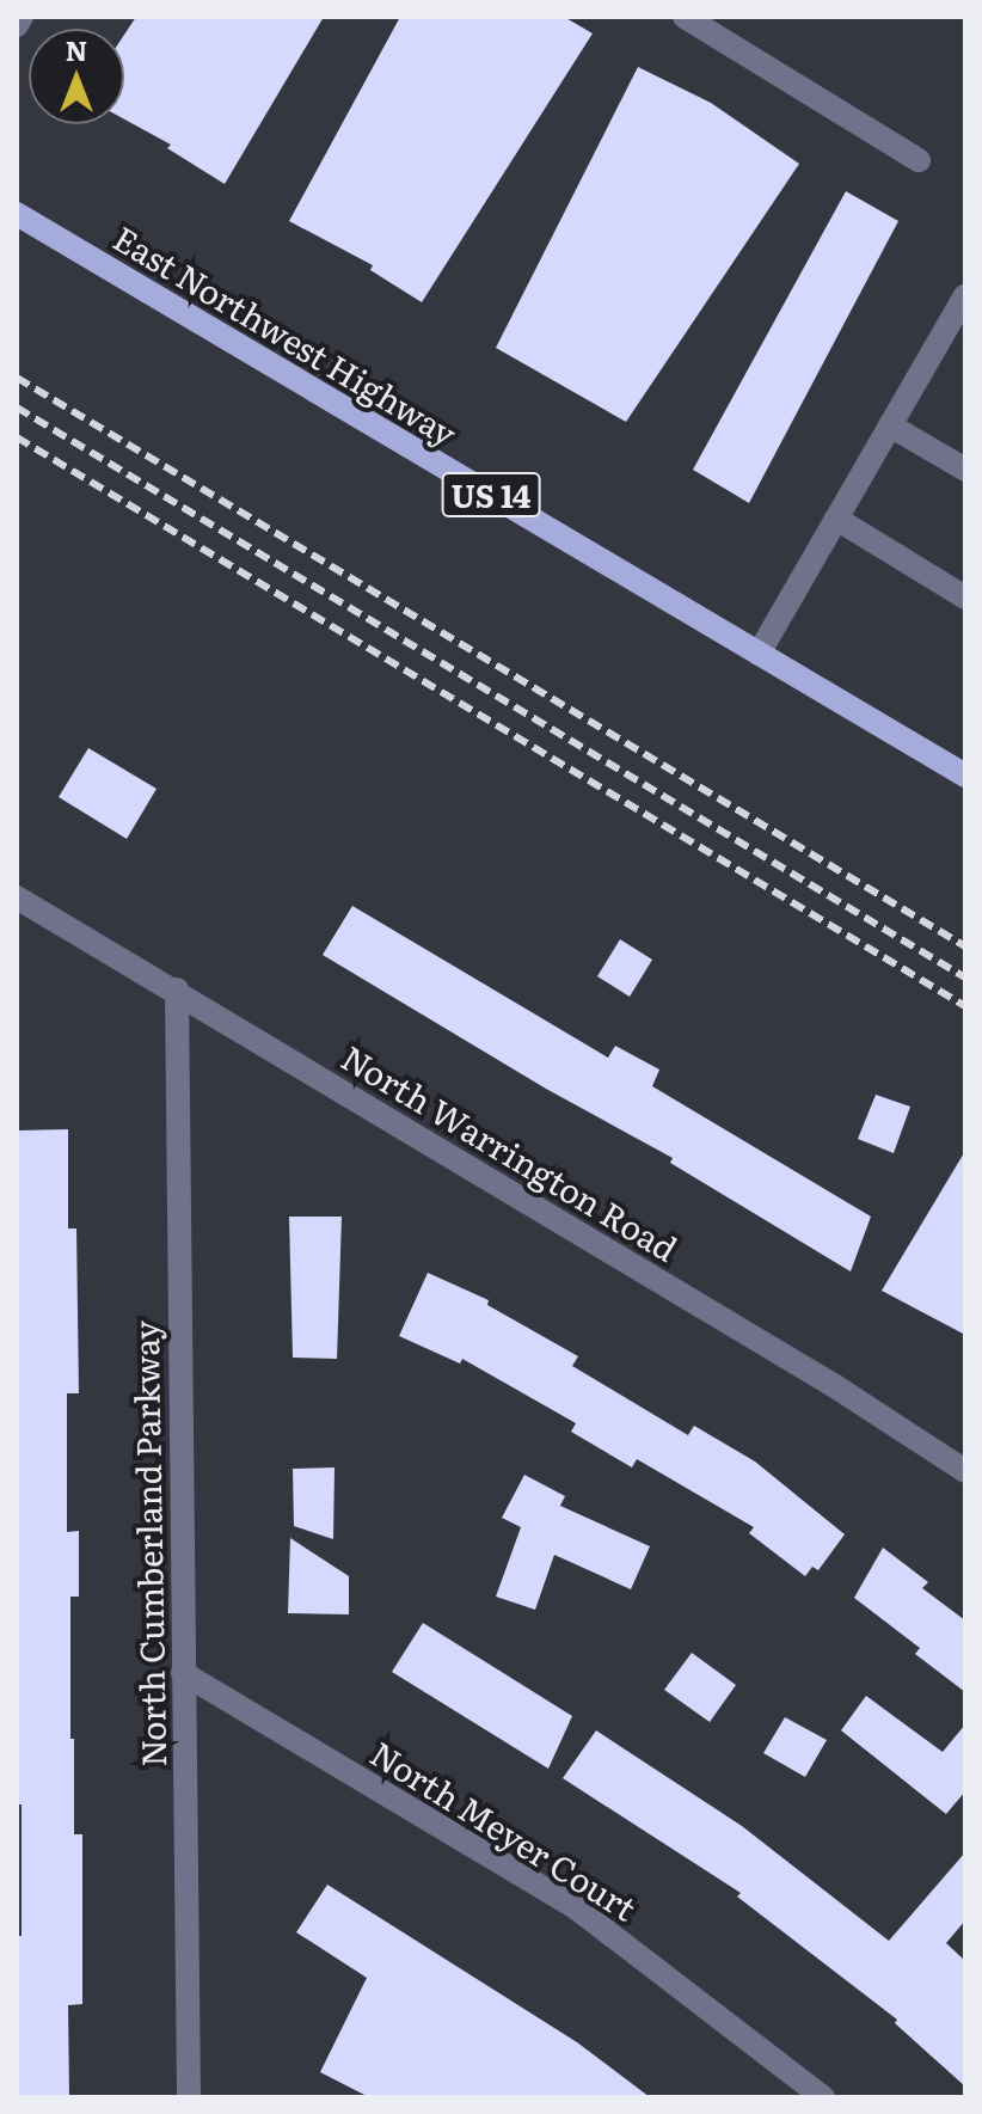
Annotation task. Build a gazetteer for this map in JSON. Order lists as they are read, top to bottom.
{
  "streets": {
    "main road": ["East Northwest Highway", "US 14"],
    "street": ["North Warrington Road", "North Cumberland Parkway", "North Meyer Court"]
  },
  "crossings": [
    ["North Warrington Road", "North Cumberland Parkway"],
    ["North Cumberland Parkway", "North Meyer Court"]
  ],
  "north": "top"
}
